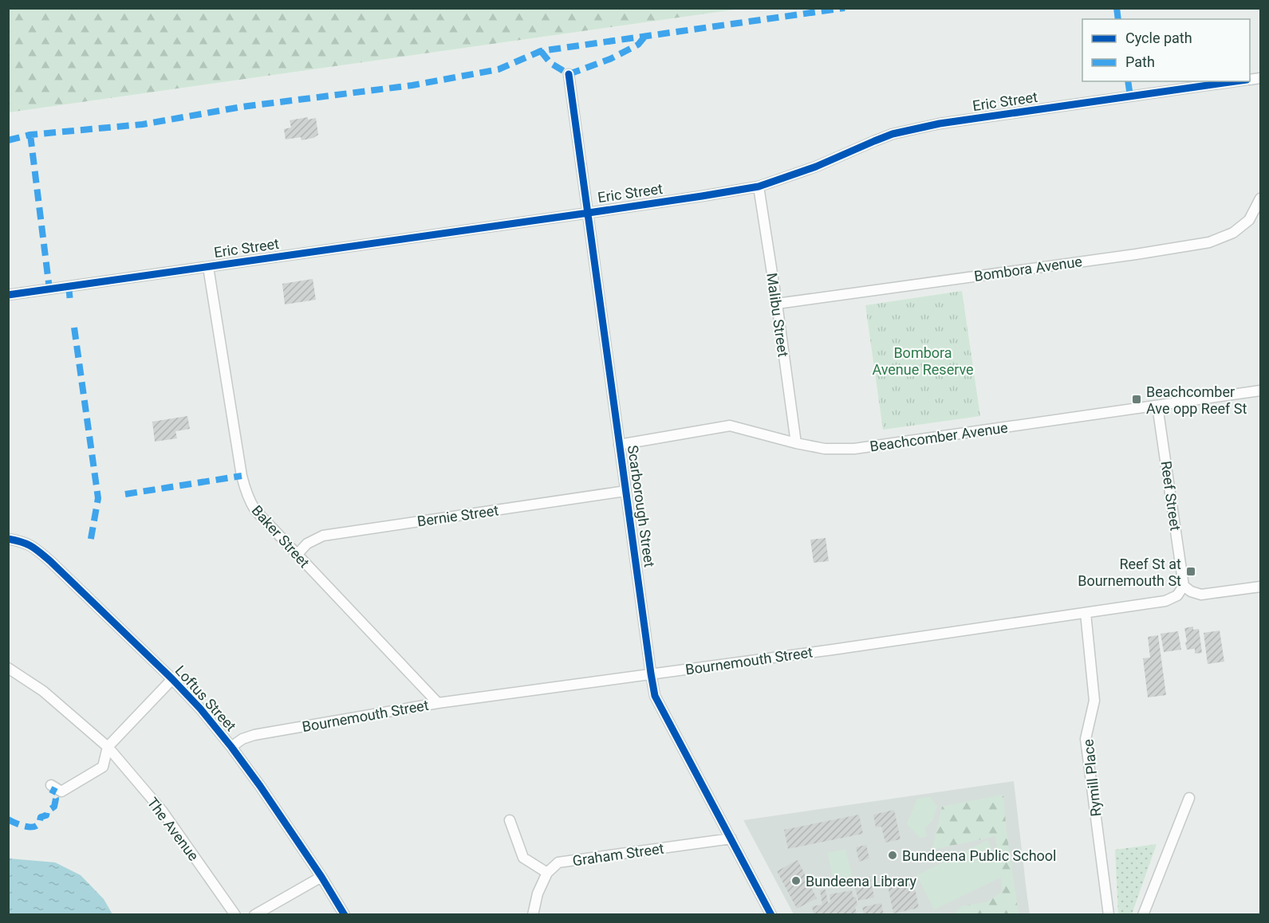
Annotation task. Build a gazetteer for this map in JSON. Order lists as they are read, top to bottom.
{
  "streets": {
    "street": [
      "Eric Street",
      "Bombora Avenue",
      "Malibu Street",
      "Beachcomber Avenue",
      "Reef Street",
      "Scarborough Street",
      "Bernie Street",
      "Baker Street",
      "Bournemouth Street",
      "Loftus Street",
      "Rymill Place",
      "The Avenue",
      "Graham Street"
    ]
  },
  "crossings": [
    ["Eric Street", "Malibu Street"],
    ["Eric Street", "Scarborough Street"],
    ["Eric Street", "Baker Street"],
    ["Bombora Avenue", "Malibu Street"],
    ["Malibu Street", "Beachcomber Avenue"],
    ["Beachcomber Avenue", "Reef Street"],
    ["Beachcomber Avenue", "Scarborough Street"],
    ["Reef Street", "Bournemouth Street"],
    ["Scarborough Street", "Bernie Street"],
    ["Scarborough Street", "Bournemouth Street"],
    ["Scarborough Street", "Graham Street"],
    ["Bernie Street", "Baker Street"],
    ["Baker Street", "Bournemouth Street"],
    ["Bournemouth Street", "Loftus Street"],
    ["Bournemouth Street", "Rymill Place"]
  ],
  "parks": ["Bombora Avenue Reserve"],
  "places": {
    "transit": ["Beachcomber Ave opp Reef St", "Reef St at Bournemouth St"],
    "other": ["Bundeena Public School", "Bundeena Library"]
  },
  "legend": ["Cycle path", "Path"]
}
